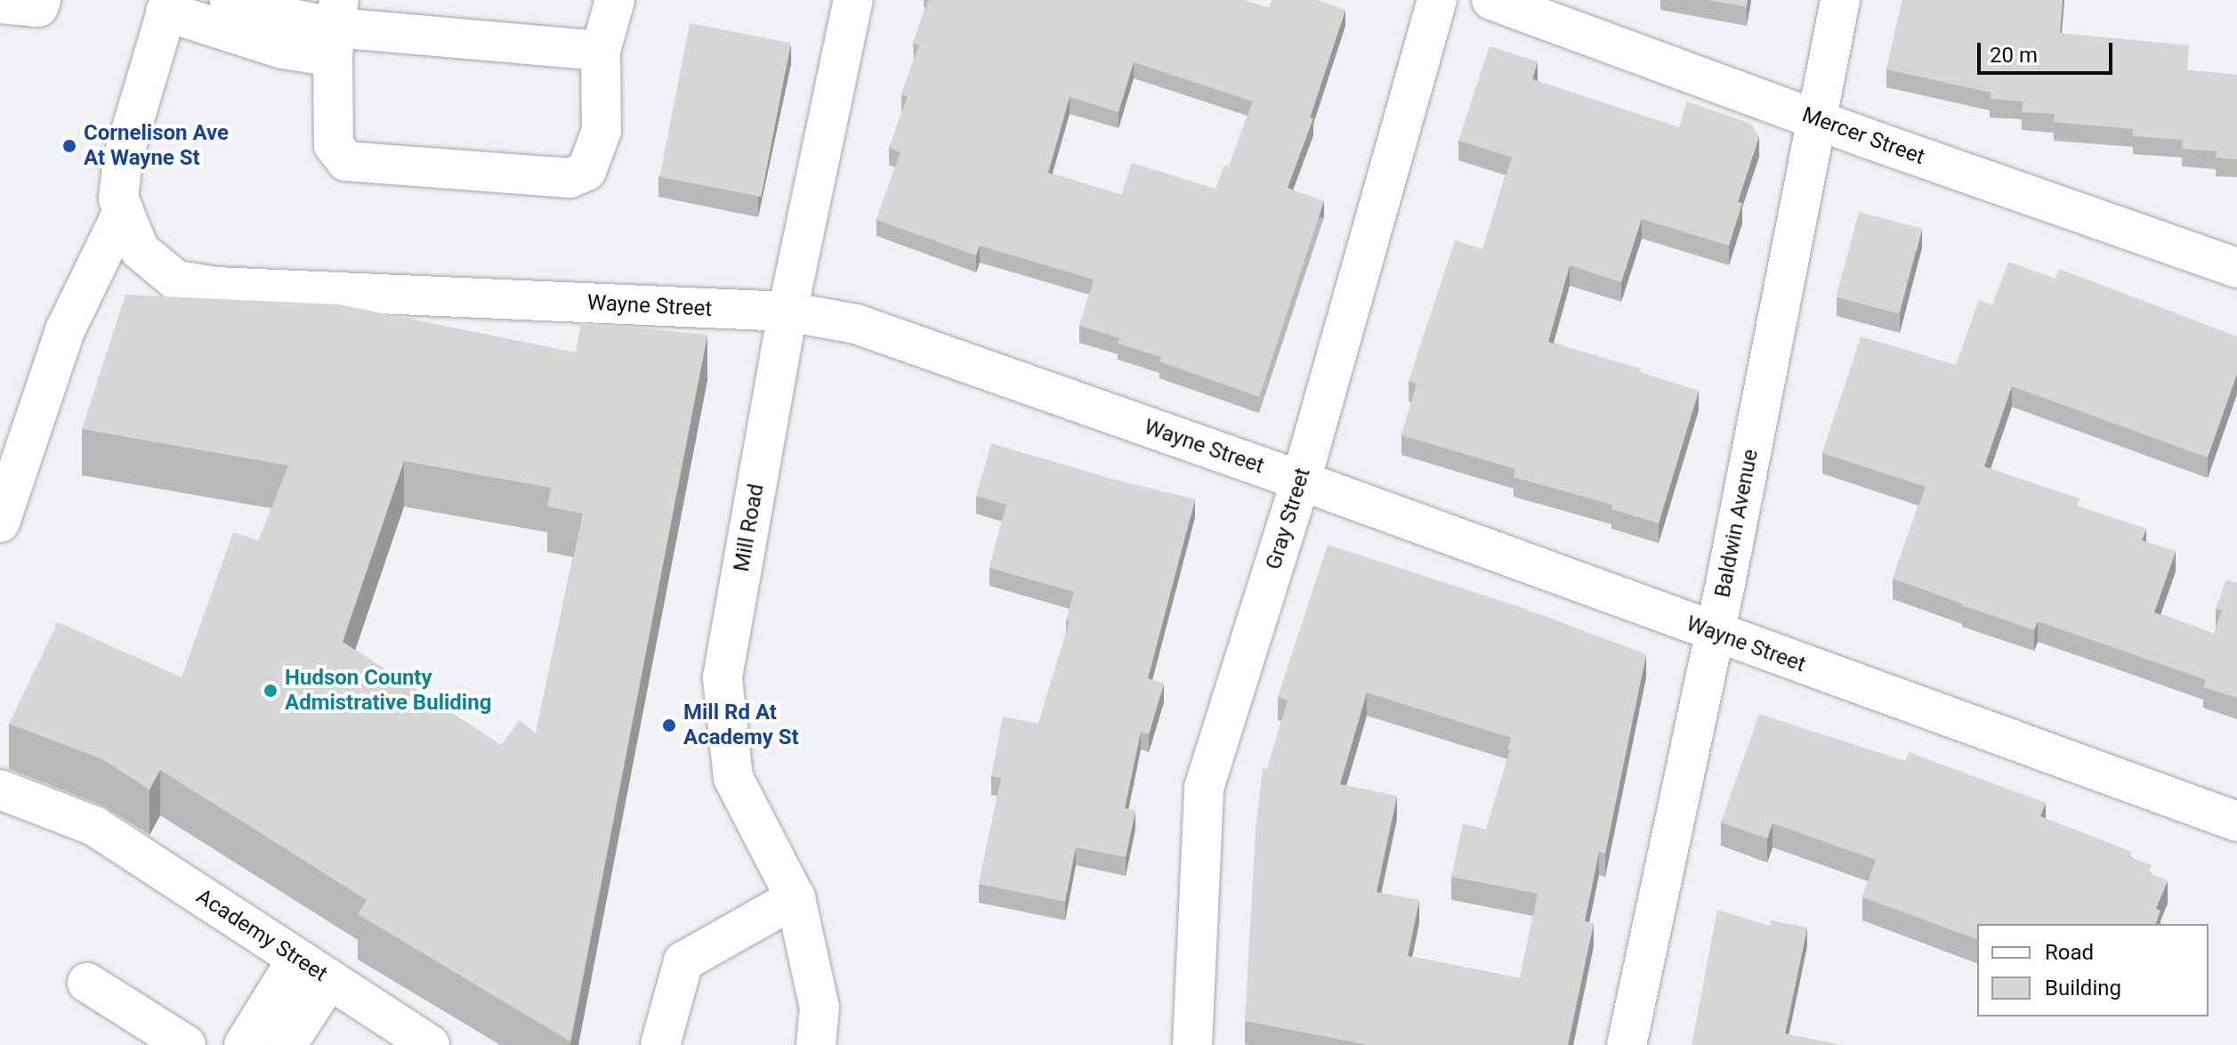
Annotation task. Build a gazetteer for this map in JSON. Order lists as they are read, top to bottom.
{
  "streets": {
    "street": [
      "Mercer Street",
      "Wayne Street",
      "Gray Street",
      "Baldwin Avenue",
      "Mill Road",
      "Academy Street"
    ]
  },
  "crossings": [
    ["Mercer Street", "Baldwin Avenue"],
    ["Wayne Street", "Gray Street"],
    ["Wayne Street", "Baldwin Avenue"],
    ["Wayne Street", "Mill Road"]
  ],
  "places": ["Cornelison Ave At Wayne St", "Hudson County Admistrative Buliding", "Mill Rd At Academy St"],
  "legend": ["Road", "Building"],
  "scale_bar": "20 m"
}
